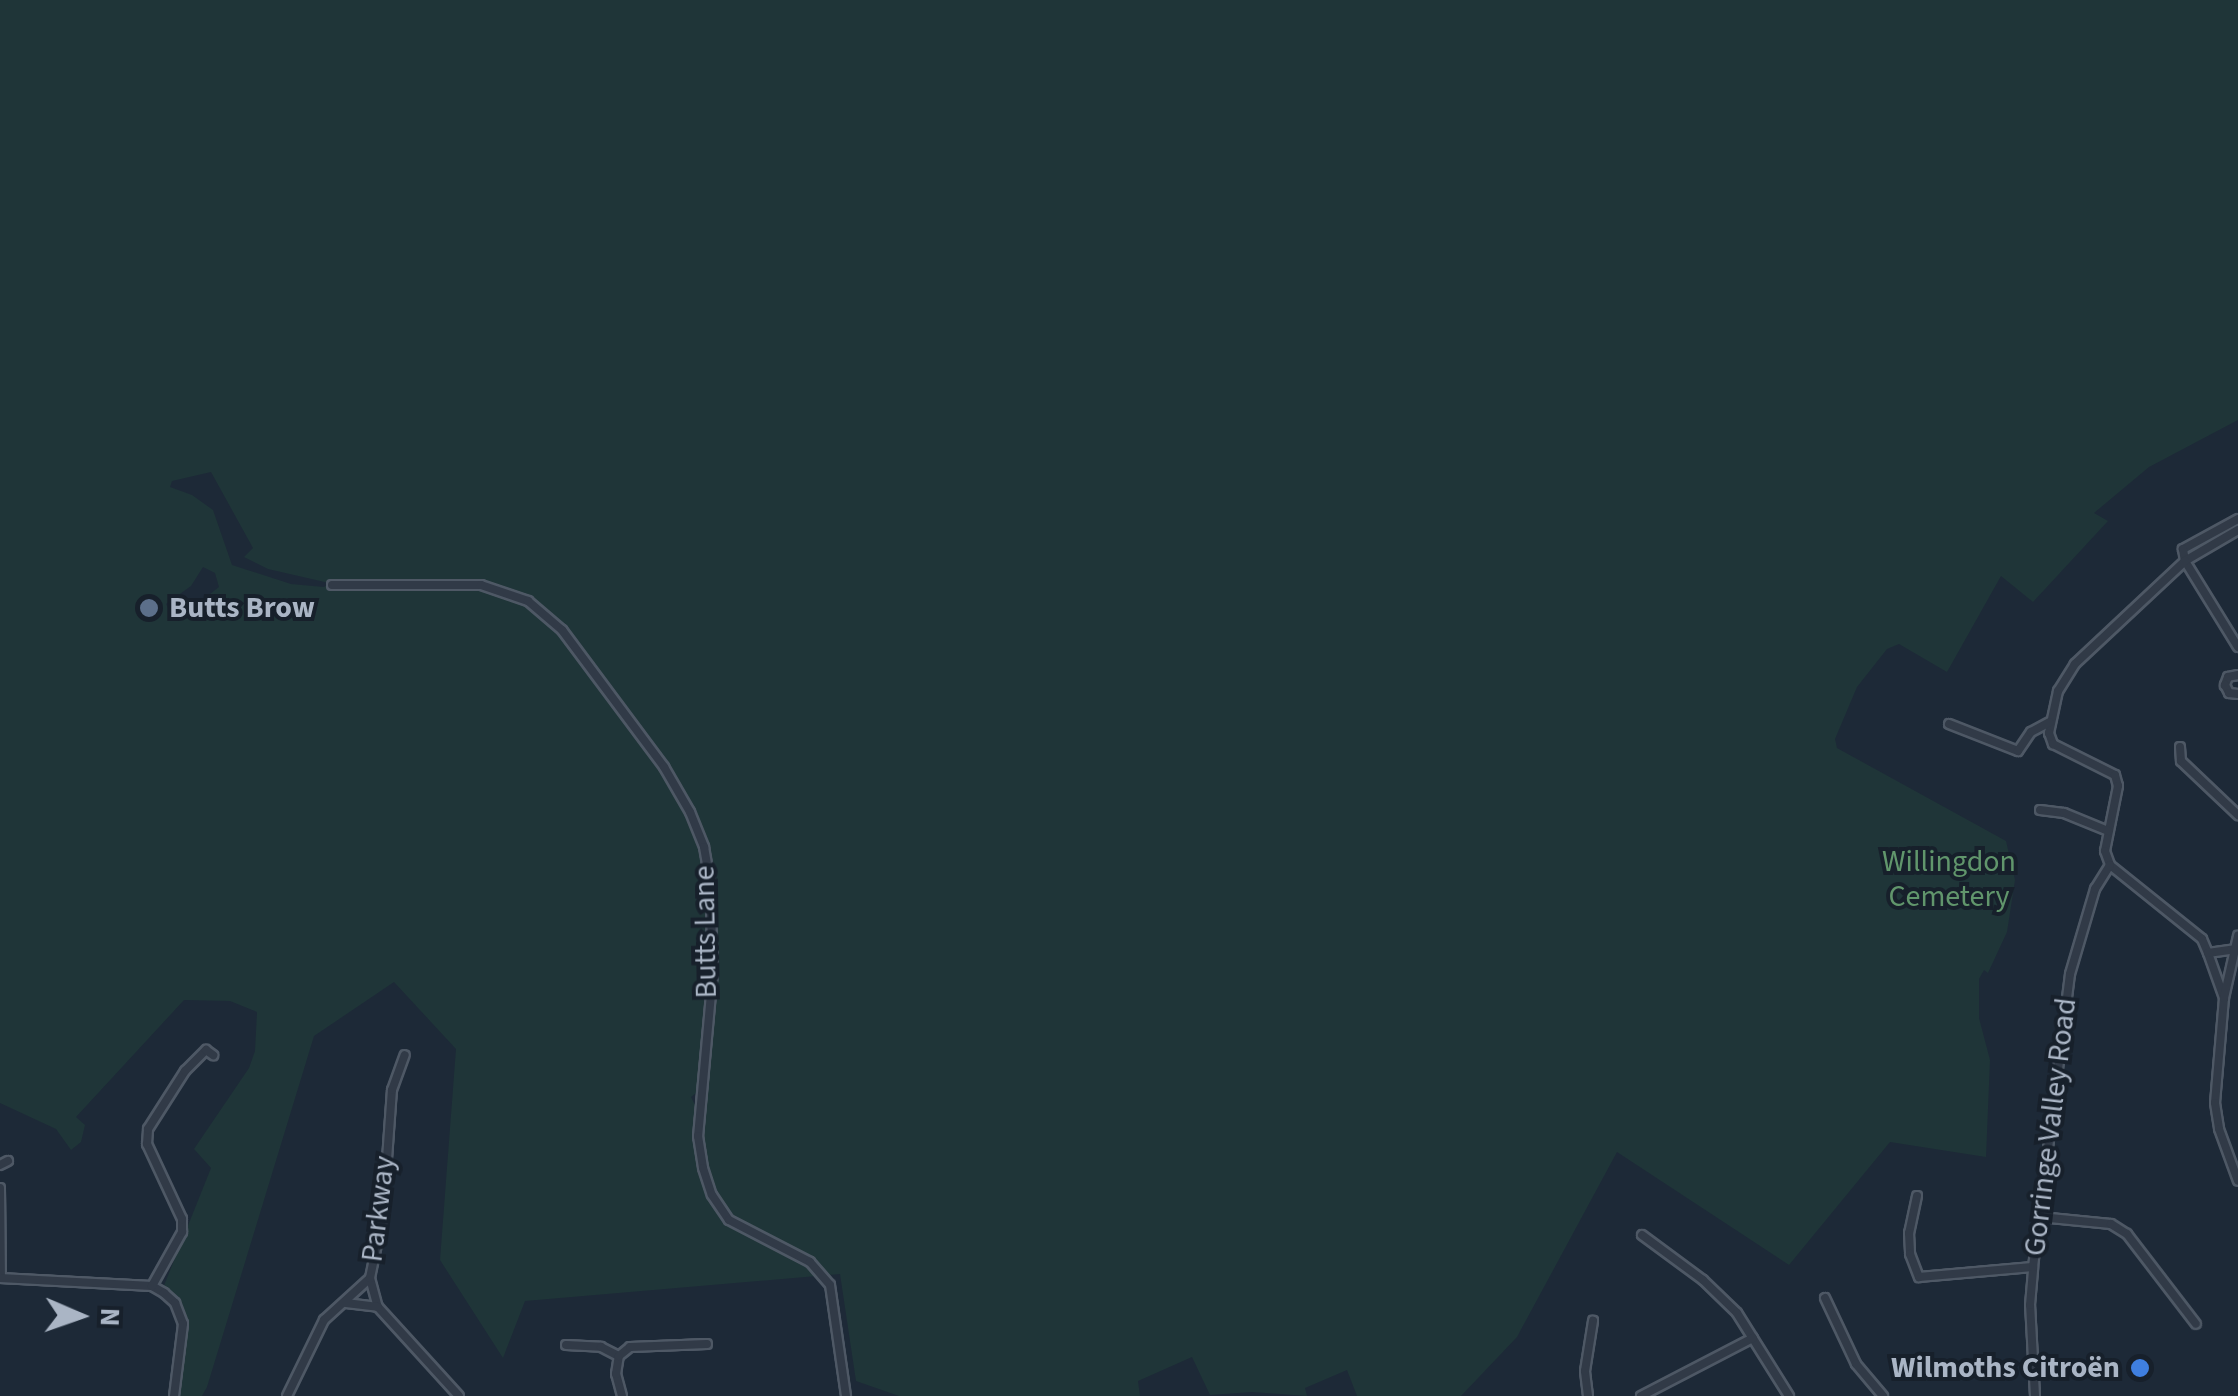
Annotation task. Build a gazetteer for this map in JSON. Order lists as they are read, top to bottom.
{
  "streets": {
    "street": ["Butts Lane", "Gorringe Valley Road", "Parkway"]
  },
  "parks": ["Willingdon Cemetery"],
  "places": ["Butts Brow", "Wilmoths Citroën"],
  "north": "right"
}
